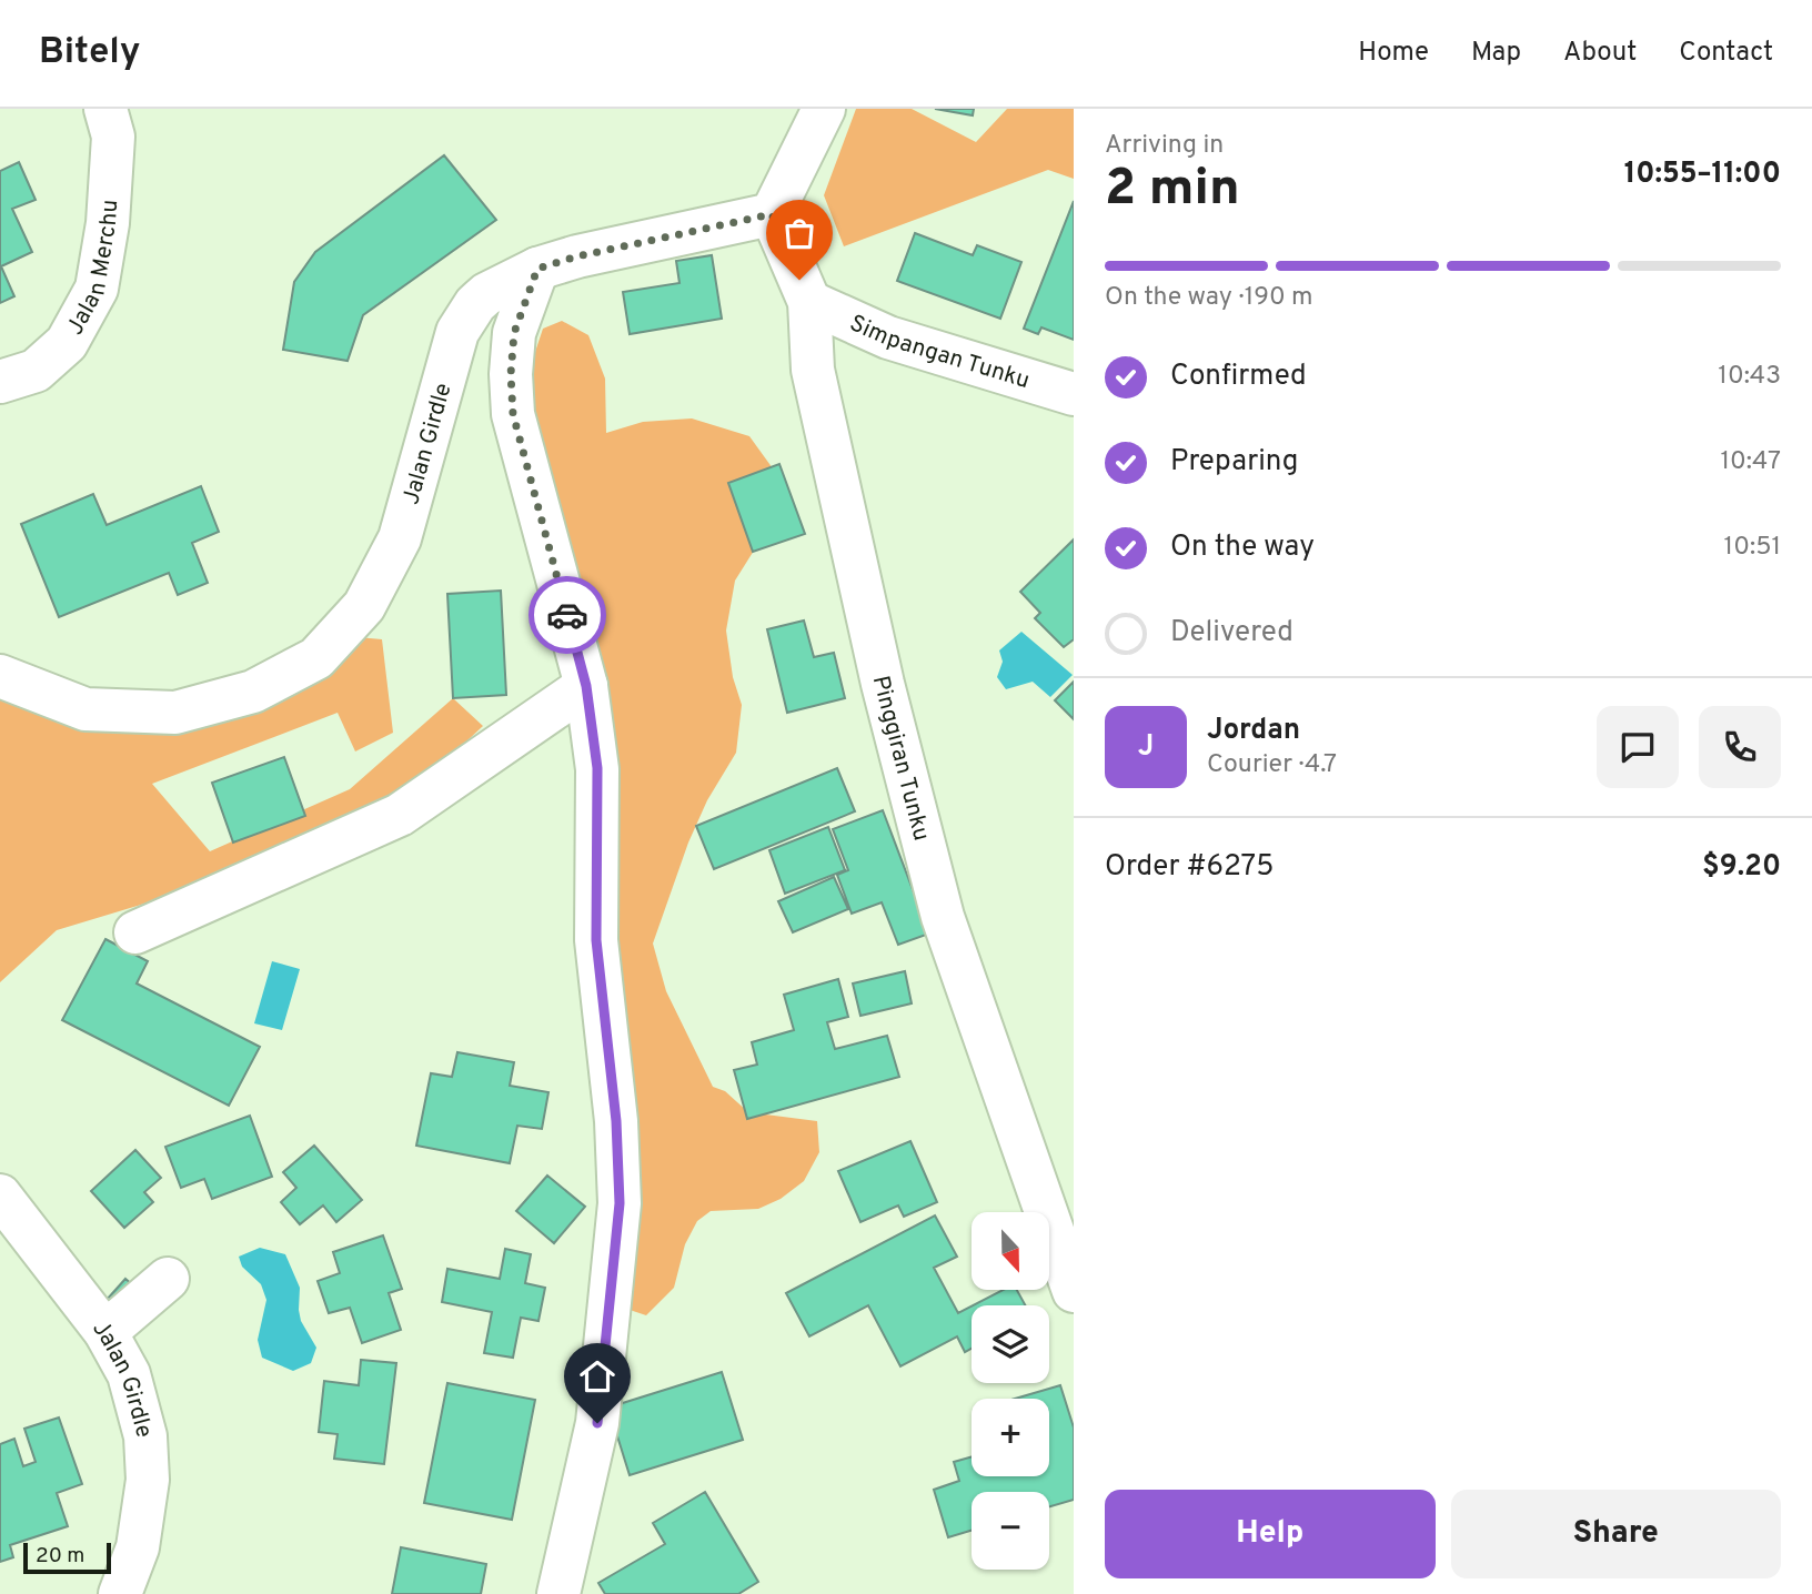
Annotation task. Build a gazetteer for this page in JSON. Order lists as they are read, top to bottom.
{
  "streets": {
    "street": [
      "Jalan Merchu",
      "Simpangan Tunku",
      "Jalan Girdle",
      "Pinggiran Tunku"
    ]
  },
  "crossings": [
    ["Simpangan Tunku", "Pinggiran Tunku"],
    ["Jalan Girdle", "Pinggiran Tunku"]
  ],
  "scale_bar": "20 m",
  "north": "bottom",
  "page": {
    "header": "Bitely",
    "nav": [
      "Home",
      "Map",
      "About",
      "Contact"
    ],
    "heading": ["2 min", "Arriving in", "10:55–11:00"],
    "panel": [
      "Jordan",
      "Courier · 4.7",
      "Order #6275",
      "$9.20"
    ],
    "bar": "On the way · 190 m",
    "list": [
      ["Confirmed", "10:43"],
      ["Preparing", "10:47"],
      ["On the way", "10:51"],
      "Delivered"
    ],
    "round": "J",
    "map_buttons": ["+", "−"],
    "buttons": ["Help", "Share"],
    "scale": "20 m"
  }
}
